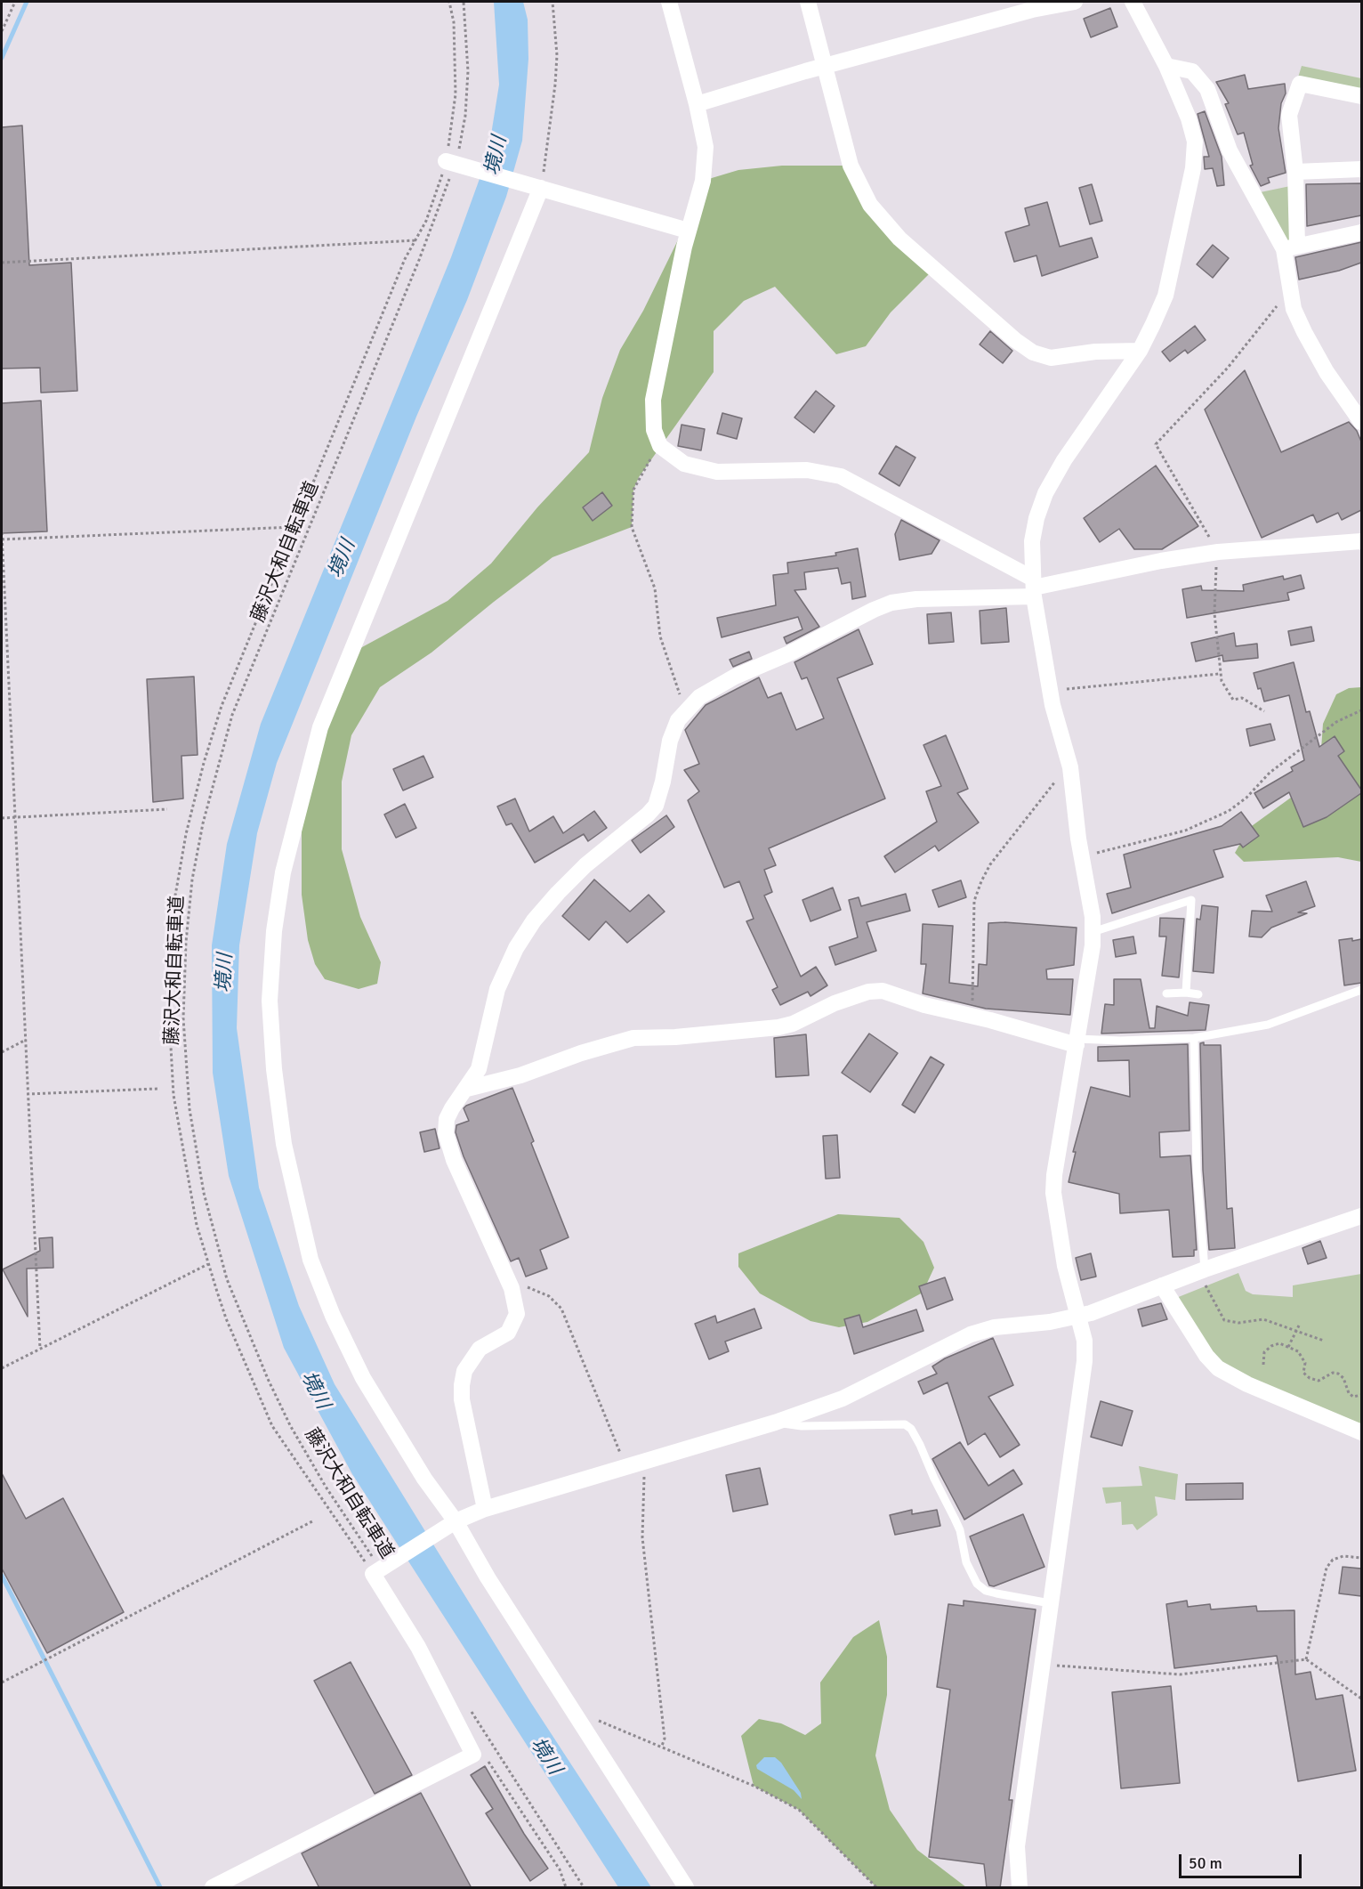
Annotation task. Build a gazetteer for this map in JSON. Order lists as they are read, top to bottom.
{
  "streets": {
    "path": ["藤沢大和自転車道"]
  },
  "water": ["境川"],
  "scale_bar": "50 m"
}
